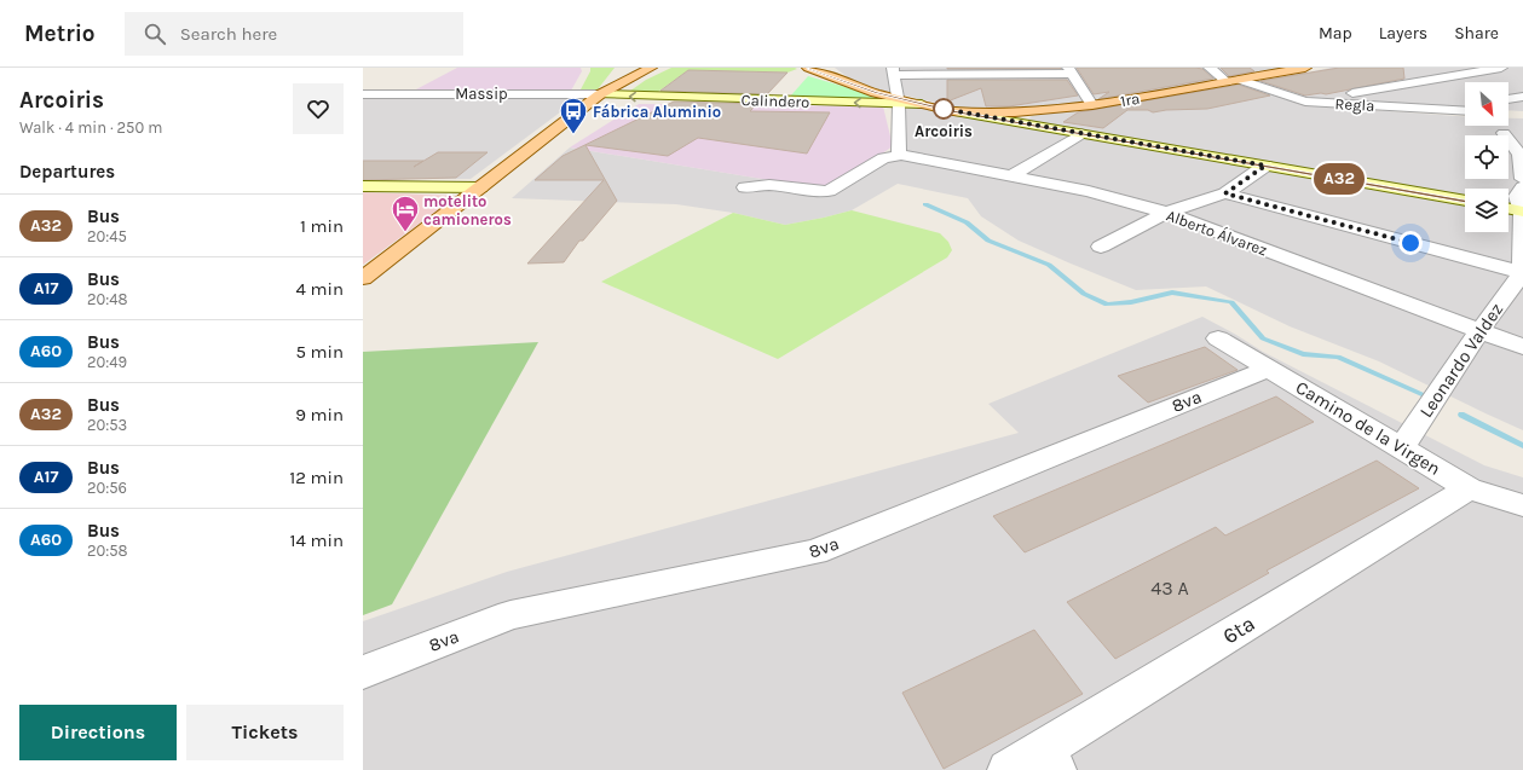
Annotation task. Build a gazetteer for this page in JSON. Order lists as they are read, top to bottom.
{
  "streets": {
    "main road": ["1ra", "Calindero"],
    "street": [
      "Massip",
      "Regla",
      "Alberto Álvarez",
      "Leonardo Valdez",
      "8va",
      "Camino de la Virgen",
      "6ta"
    ]
  },
  "crossings": [
    ["Massip", "Calindero"],
    ["1ra", "Calindero"],
    ["1ra", "Regla"],
    ["Alberto Álvarez", "Leonardo Valdez"],
    ["Leonardo Valdez", "Camino de la Virgen"],
    ["8va", "Camino de la Virgen"],
    ["Camino de la Virgen", "6ta"]
  ],
  "places": {
    "other": ["Arcoiris"],
    "bus stop": ["Fábrica Aluminio"],
    "hotel": ["motelito camioneros"]
  },
  "lines": ["bus line A32"],
  "house_numbers": ["43 A"],
  "north": "bottom right",
  "page": {
    "header": "Metrio",
    "search": "Search here",
    "nav": ["Map", "Layers", "Share"],
    "heading": [
      ["Arcoiris", "Walk · 4 min · 250 m"],
      "Departures"
    ],
    "on_map": "A32",
    "list": [
      {
        "mark": "A32",
        "name": "Bus",
        "note": "20:45",
        "value": "1 min"
      },
      {
        "mark": "A17",
        "name": "Bus",
        "note": "20:48",
        "value": "4 min"
      },
      {
        "mark": "A60",
        "name": "Bus",
        "note": "20:49",
        "value": "5 min"
      },
      {
        "mark": "A32",
        "name": "Bus",
        "note": "20:53",
        "value": "9 min"
      },
      {
        "mark": "A17",
        "name": "Bus",
        "note": "20:56",
        "value": "12 min"
      },
      {
        "mark": "A60",
        "name": "Bus",
        "note": "20:58",
        "value": "14 min"
      }
    ],
    "buttons": ["Directions", "Tickets"]
  }
}
